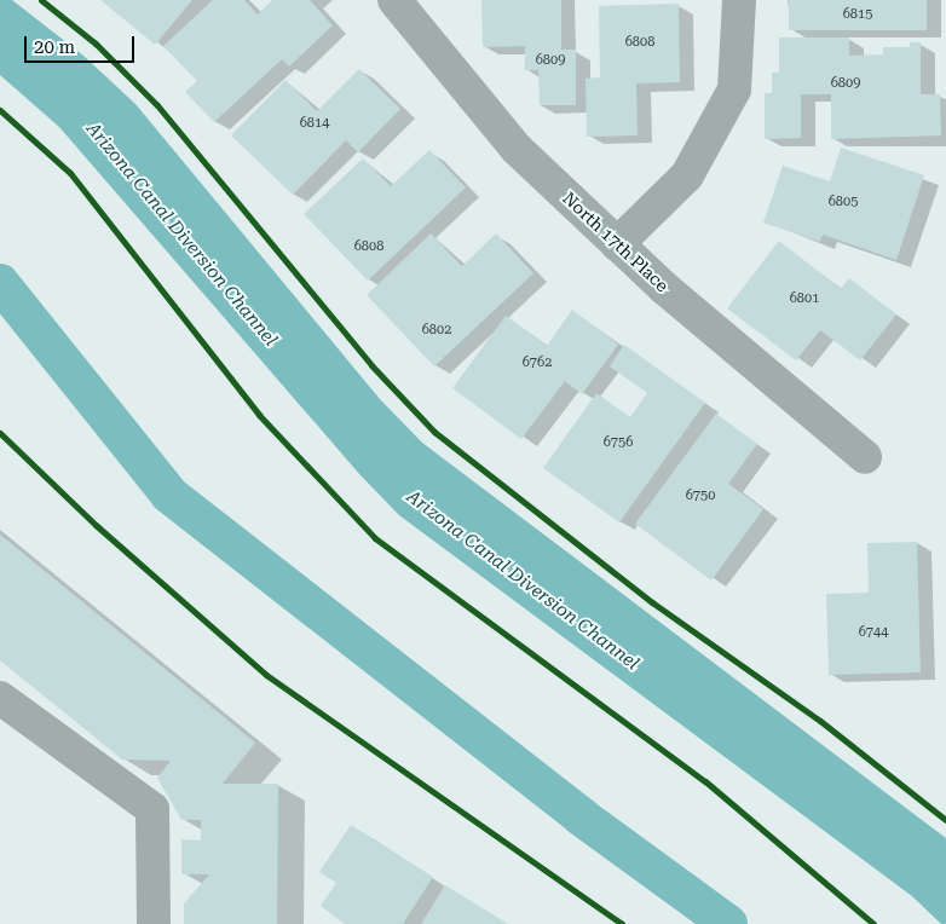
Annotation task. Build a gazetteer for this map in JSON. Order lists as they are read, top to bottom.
{
  "streets": {
    "street": ["North 17th Place"]
  },
  "water": ["Arizona Canal Diversion Channel"],
  "house_numbers": [
    "6815",
    "6808",
    "6809",
    "6809",
    "6814",
    "6805",
    "6808",
    "6801",
    "6802",
    "6762",
    "6756",
    "6750",
    "6744"
  ],
  "scale_bar": "20 m"
}
